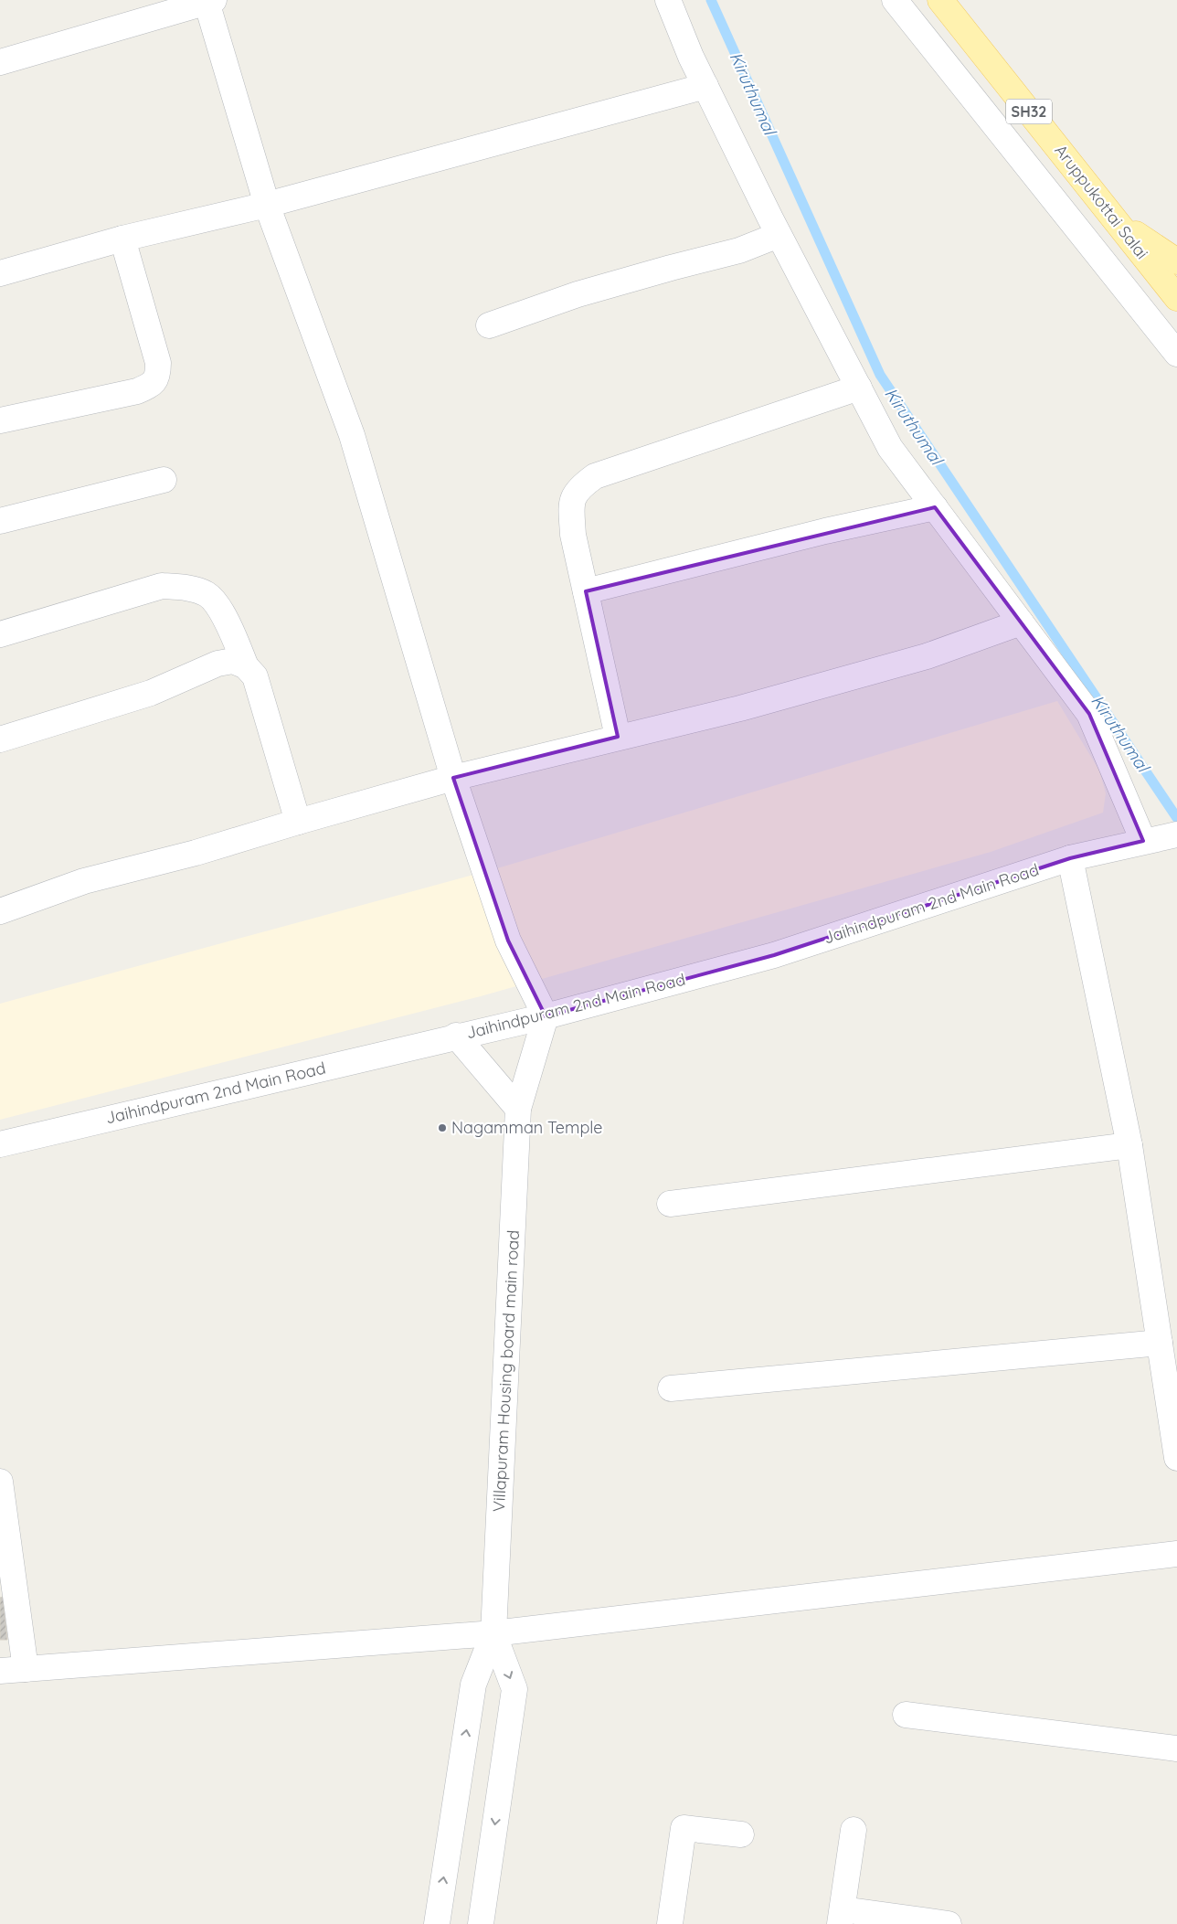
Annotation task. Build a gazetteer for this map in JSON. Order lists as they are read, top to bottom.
{
  "streets": {
    "main road": ["SH32", "Aruppukottai Salai"],
    "street": ["Jaihindpuram 2nd Main Road", "Villapuram Housing board main road"]
  },
  "crossings": [
    ["Jaihindpuram 2nd Main Road", "Villapuram Housing board main road"]
  ],
  "water": ["Kiruthumal"],
  "places": ["Nagamman Temple"]
}
